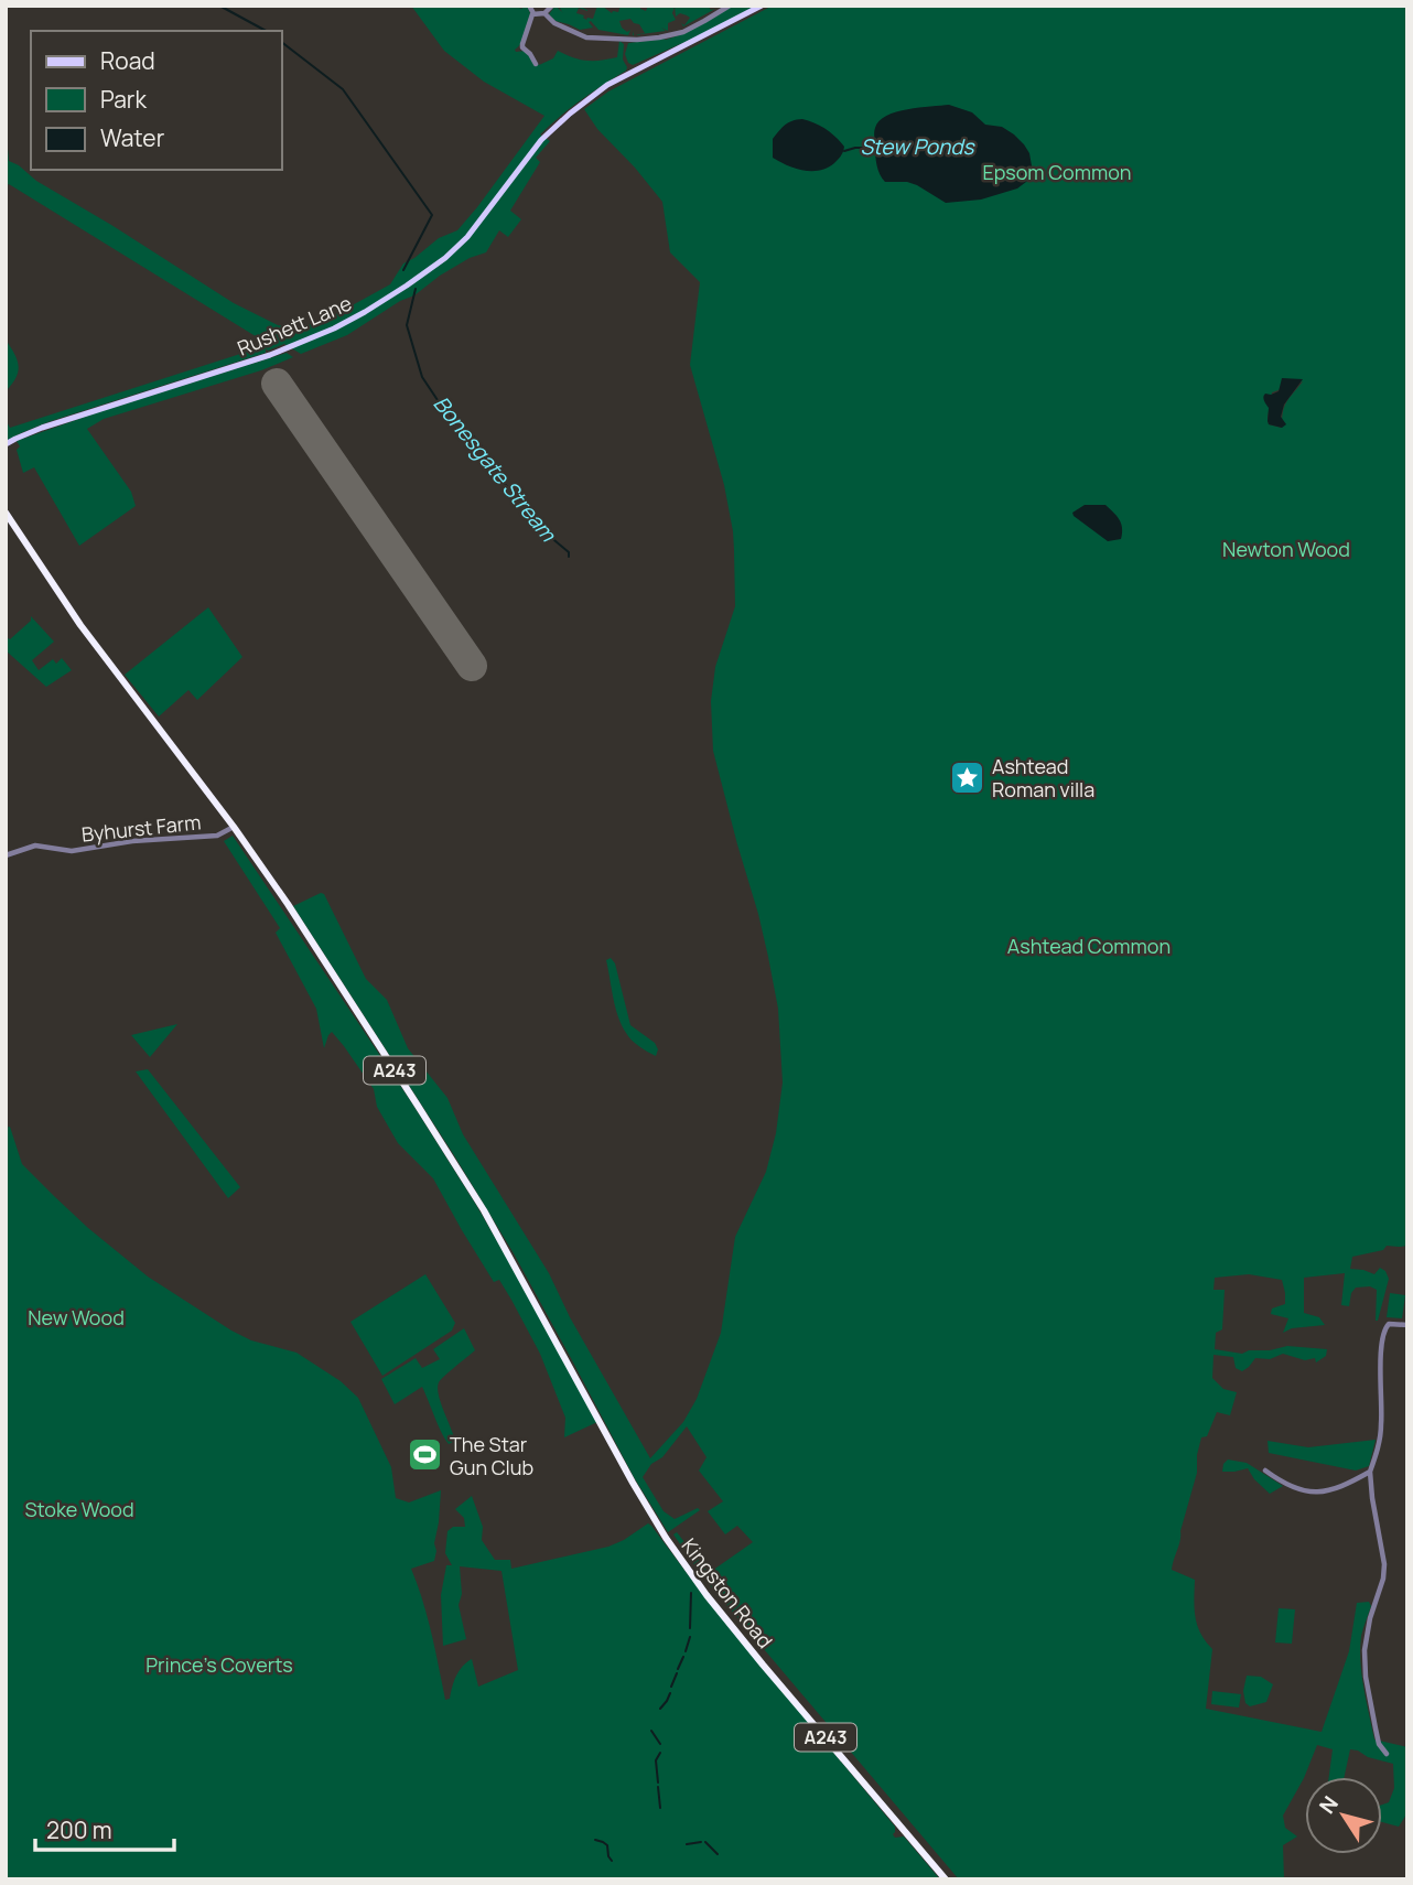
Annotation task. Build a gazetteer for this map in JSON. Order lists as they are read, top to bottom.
{
  "streets": {
    "highway": ["A243", "Kingston Road"],
    "main road": ["Rushett Lane"],
    "street": ["Byhurst Farm"]
  },
  "crossings": [
    ["Byhurst Farm", "A243"],
    ["Byhurst Farm", "Kingston Road"],
    ["A243", "Kingston Road"]
  ],
  "water": ["Stew Ponds", "Bonesgate Stream"],
  "parks": [
    "Epsom Common",
    "Newton Wood",
    "Ashtead Common",
    "New Wood",
    "Stoke Wood",
    "Prince's Coverts"
  ],
  "places": {
    "place": ["Ashtead Roman villa"],
    "sports": ["The Star Gun Club"]
  },
  "legend": ["Road", "Park", "Water"],
  "scale_bar": "200 m",
  "north": "top left"
}
